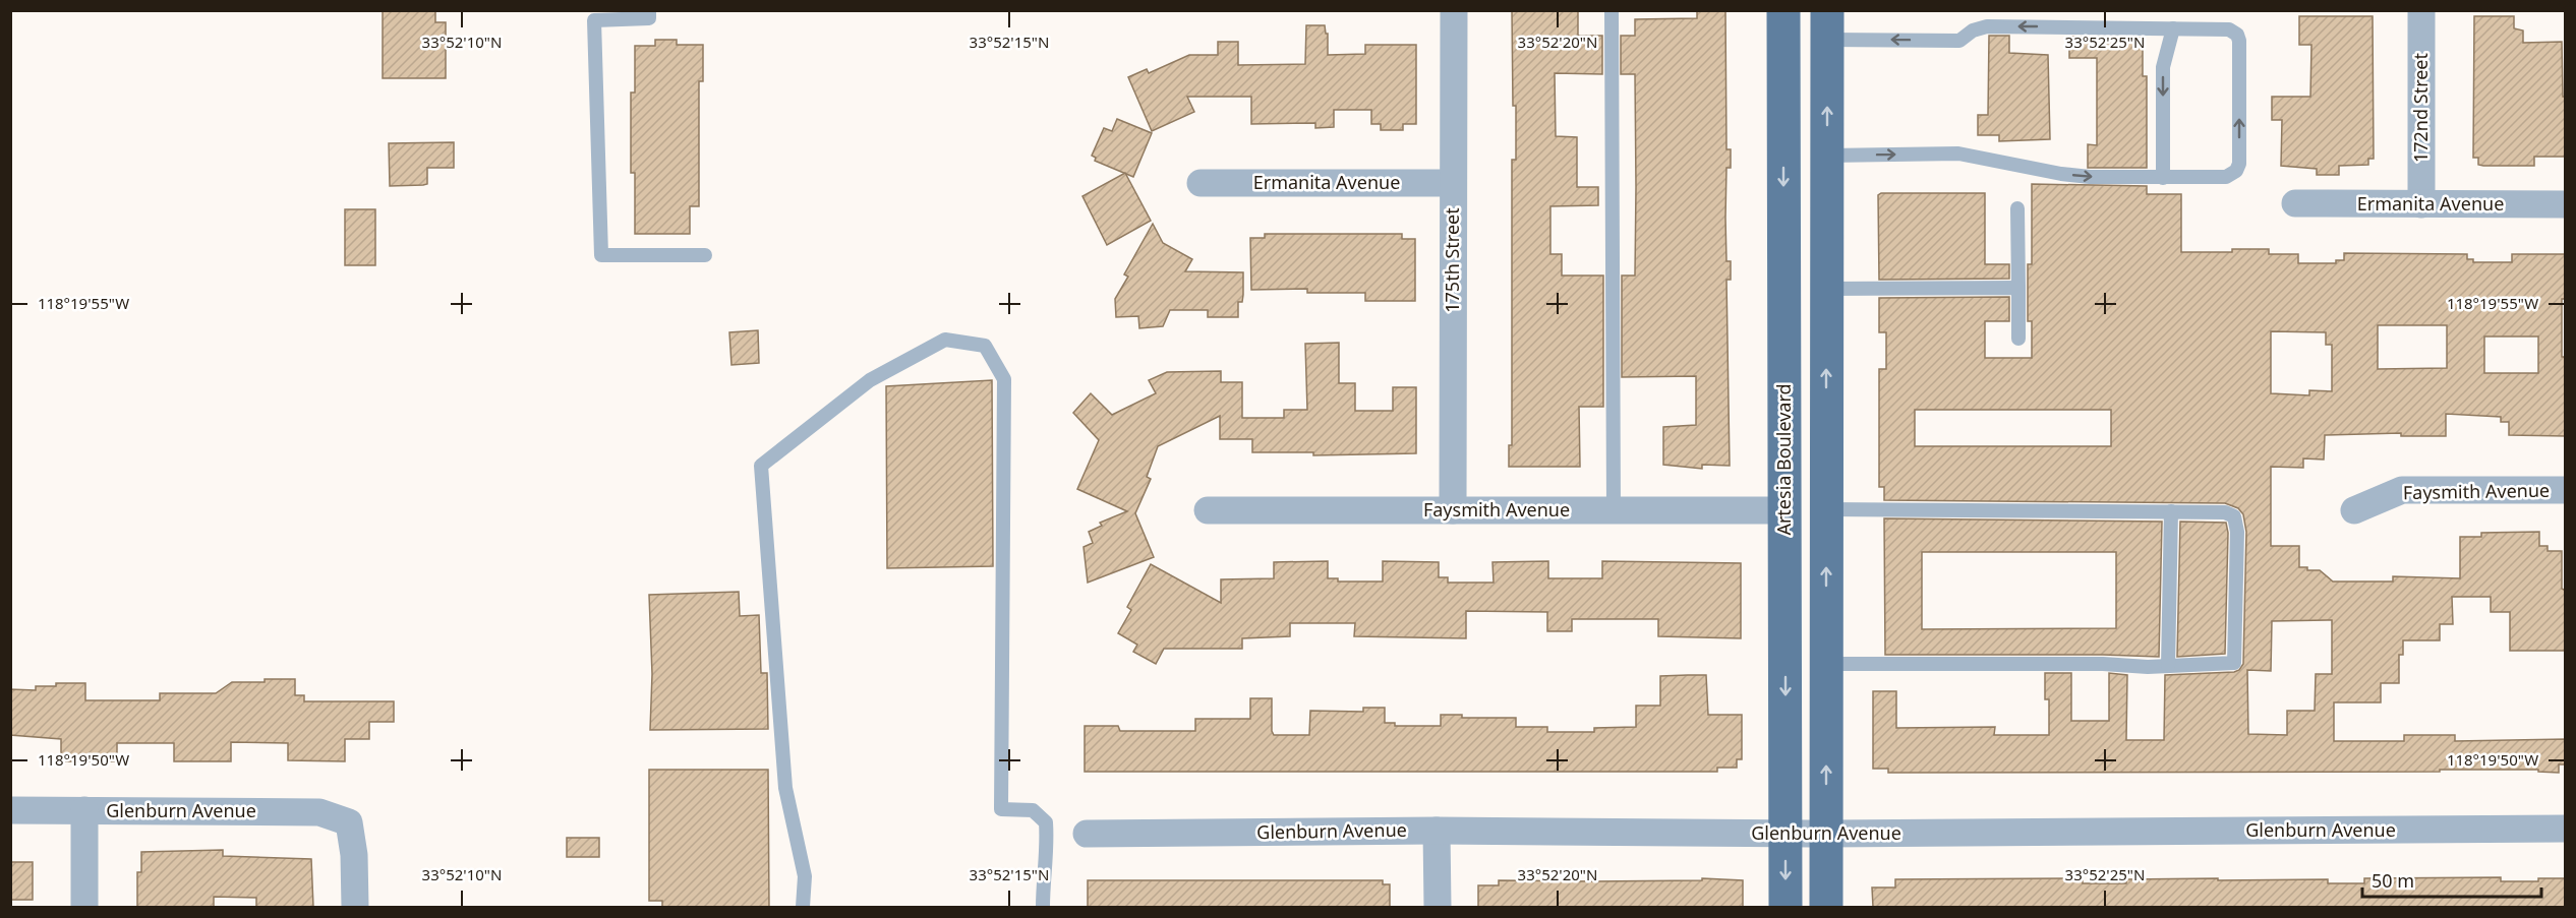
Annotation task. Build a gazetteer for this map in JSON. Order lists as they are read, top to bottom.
{
  "streets": {
    "main road": ["Artesia Boulevard"],
    "street": [
      "172nd Street",
      "Ermanita Avenue",
      "175th Street",
      "Faysmith Avenue",
      "Glenburn Avenue"
    ]
  },
  "crossings": [
    ["172nd Street", "Ermanita Avenue"],
    ["Ermanita Avenue", "175th Street"],
    ["175th Street", "Faysmith Avenue"],
    ["Artesia Boulevard", "Faysmith Avenue"],
    ["Artesia Boulevard", "Glenburn Avenue"]
  ],
  "scale_bar": "50 m",
  "coordinates": [
    "33°52'10\"N",
    "33°52'15\"N",
    "33°52'20\"N",
    "33°52'25\"N",
    "118°19'55\"W",
    "118°19'50\"W"
  ]
}
